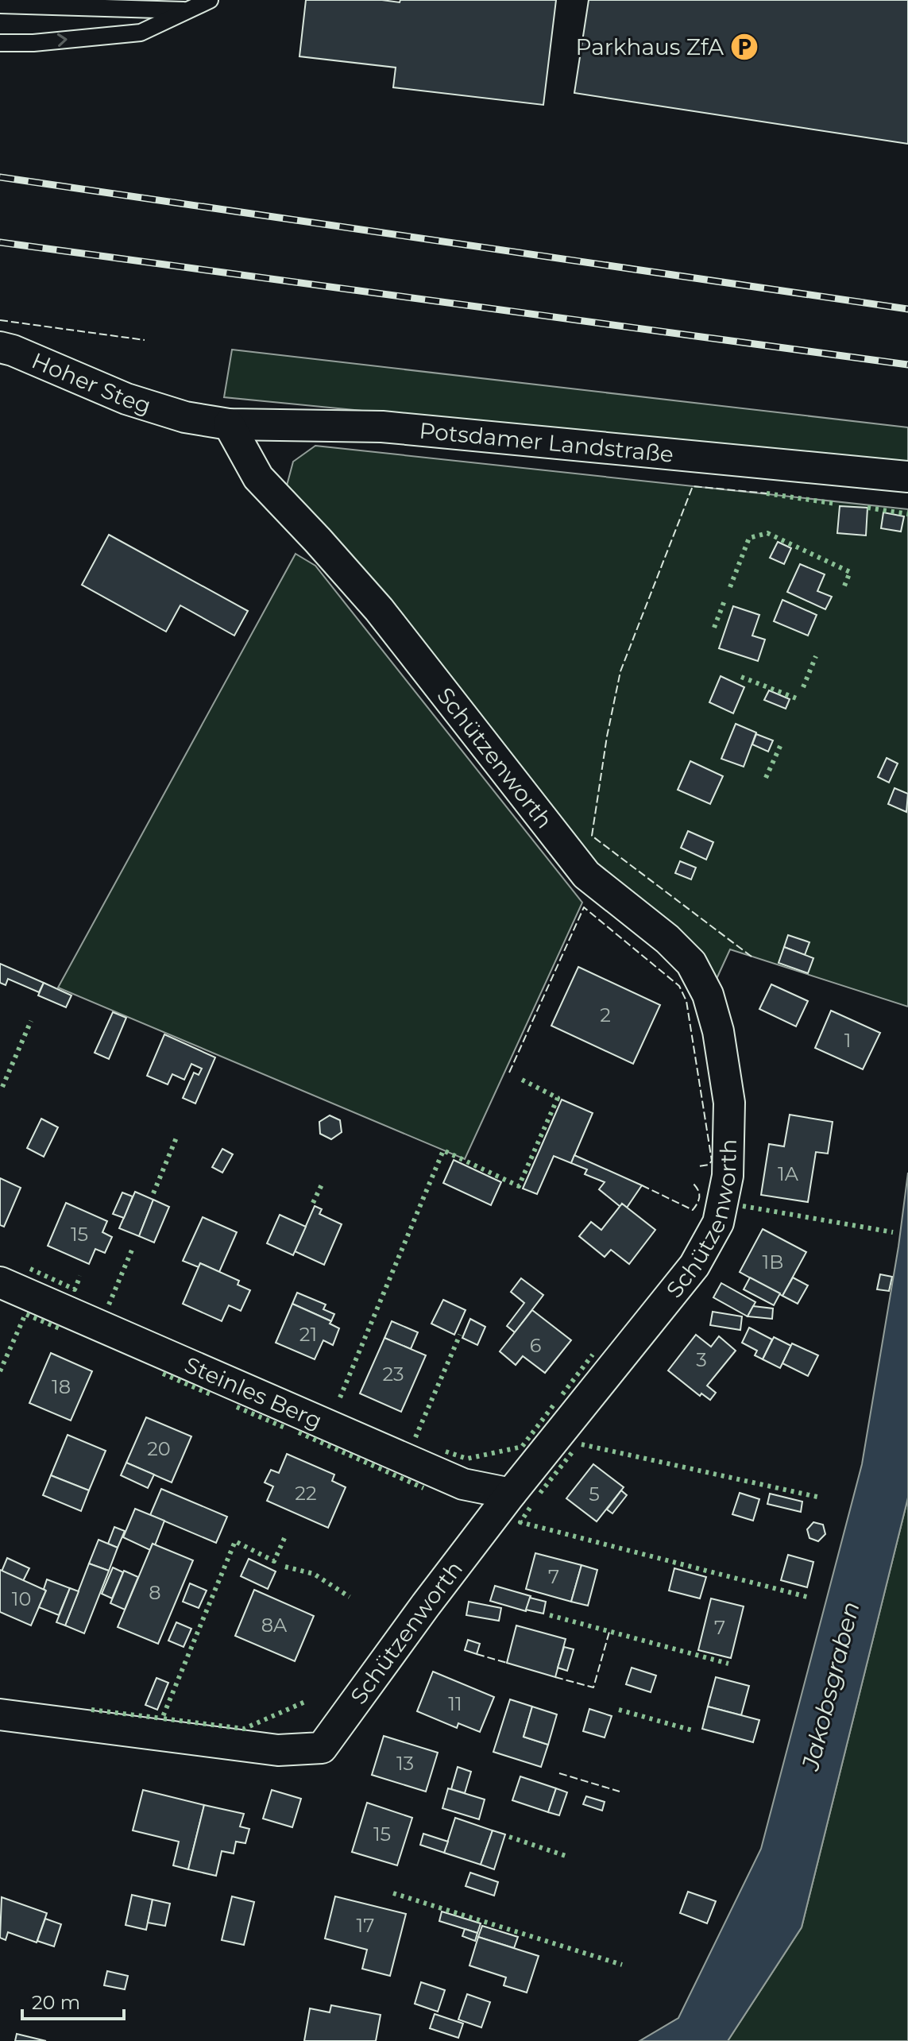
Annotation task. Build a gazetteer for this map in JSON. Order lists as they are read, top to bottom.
{
  "streets": {
    "street": [
      "Hoher Steg",
      "Potsdamer Landstraße",
      "Schützenworth",
      "Steinles Berg"
    ]
  },
  "crossings": [
    ["Hoher Steg", "Potsdamer Landstraße"],
    ["Potsdamer Landstraße", "Schützenworth"],
    ["Schützenworth", "Steinles Berg"]
  ],
  "water": ["Jakobsgraben"],
  "places": {
    "parking": ["Parkhaus ZfA"]
  },
  "house_numbers": [
    "2",
    "1",
    "1A",
    "15",
    "1B",
    "21",
    "6",
    "3",
    "23",
    "18",
    "20",
    "22",
    "5",
    "7",
    "8",
    "10",
    "8A",
    "7",
    "11",
    "13",
    "15",
    "17"
  ],
  "scale_bar": "20 m"
}
